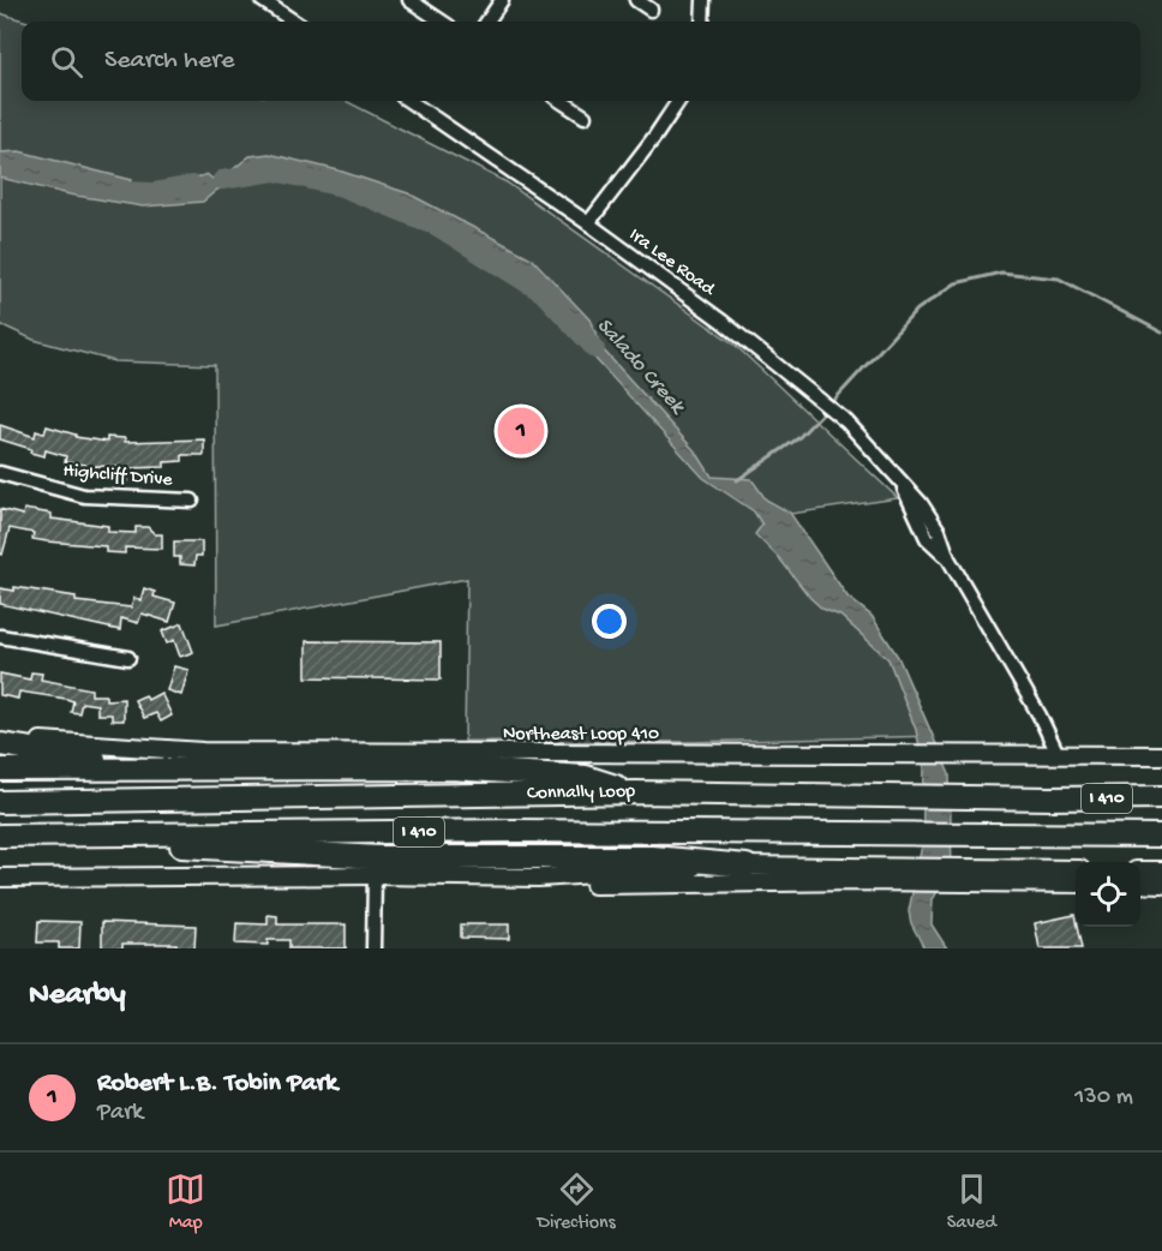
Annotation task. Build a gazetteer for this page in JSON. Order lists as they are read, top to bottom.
{
  "streets": {
    "highway": ["Connally Loop", "I 410"],
    "main road": ["Northeast Loop 410"],
    "street": ["Ira Lee Road", "Highcliff Drive"]
  },
  "crossings": [
    ["Ira Lee Road", "Northeast Loop 410"]
  ],
  "water": ["Salado Creek"],
  "page": {
    "search": "Search here",
    "pins": "1",
    "heading": "Nearby",
    "list": [
      {
        "mark": "1",
        "name": "Robert L.B. Tobin Park",
        "note": "Park",
        "value": "130 m"
      }
    ],
    "nav": ["Map", "Directions", "Saved"]
  }
}
